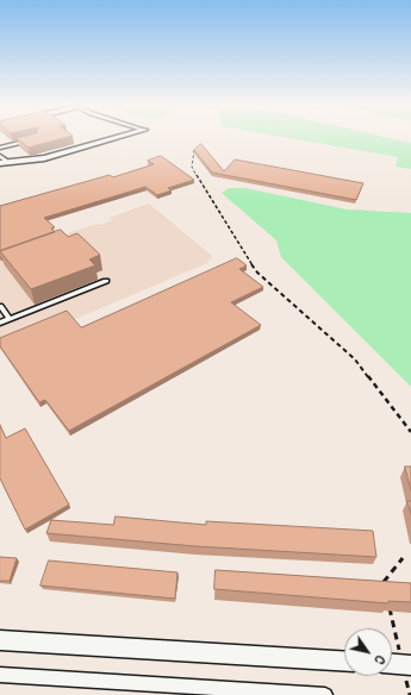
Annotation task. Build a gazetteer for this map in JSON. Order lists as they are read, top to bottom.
{
  "north": "bottom right"
}
